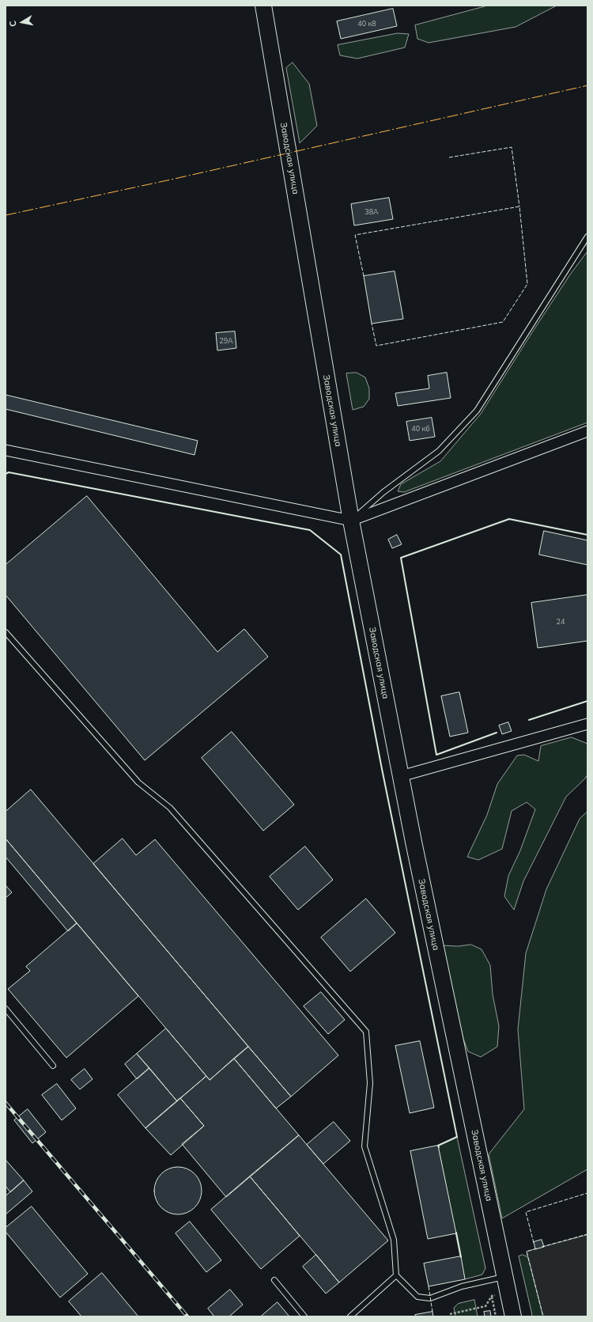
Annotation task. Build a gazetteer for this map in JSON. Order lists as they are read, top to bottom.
{
  "streets": {
    "main road": ["Заводская улица"]
  },
  "house_numbers": [
    "40 к8",
    "38А",
    "29А",
    "40 к6",
    "24"
  ],
  "north": "left"
}
